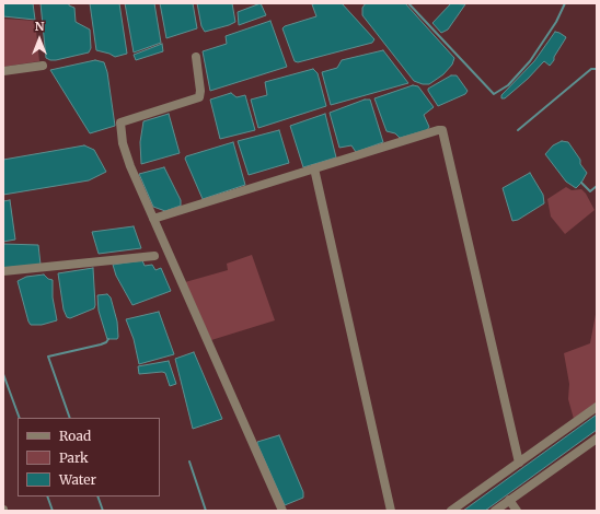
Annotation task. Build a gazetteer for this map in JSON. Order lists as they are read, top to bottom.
{
  "legend": ["Road", "Park", "Water"],
  "north": "top"
}
